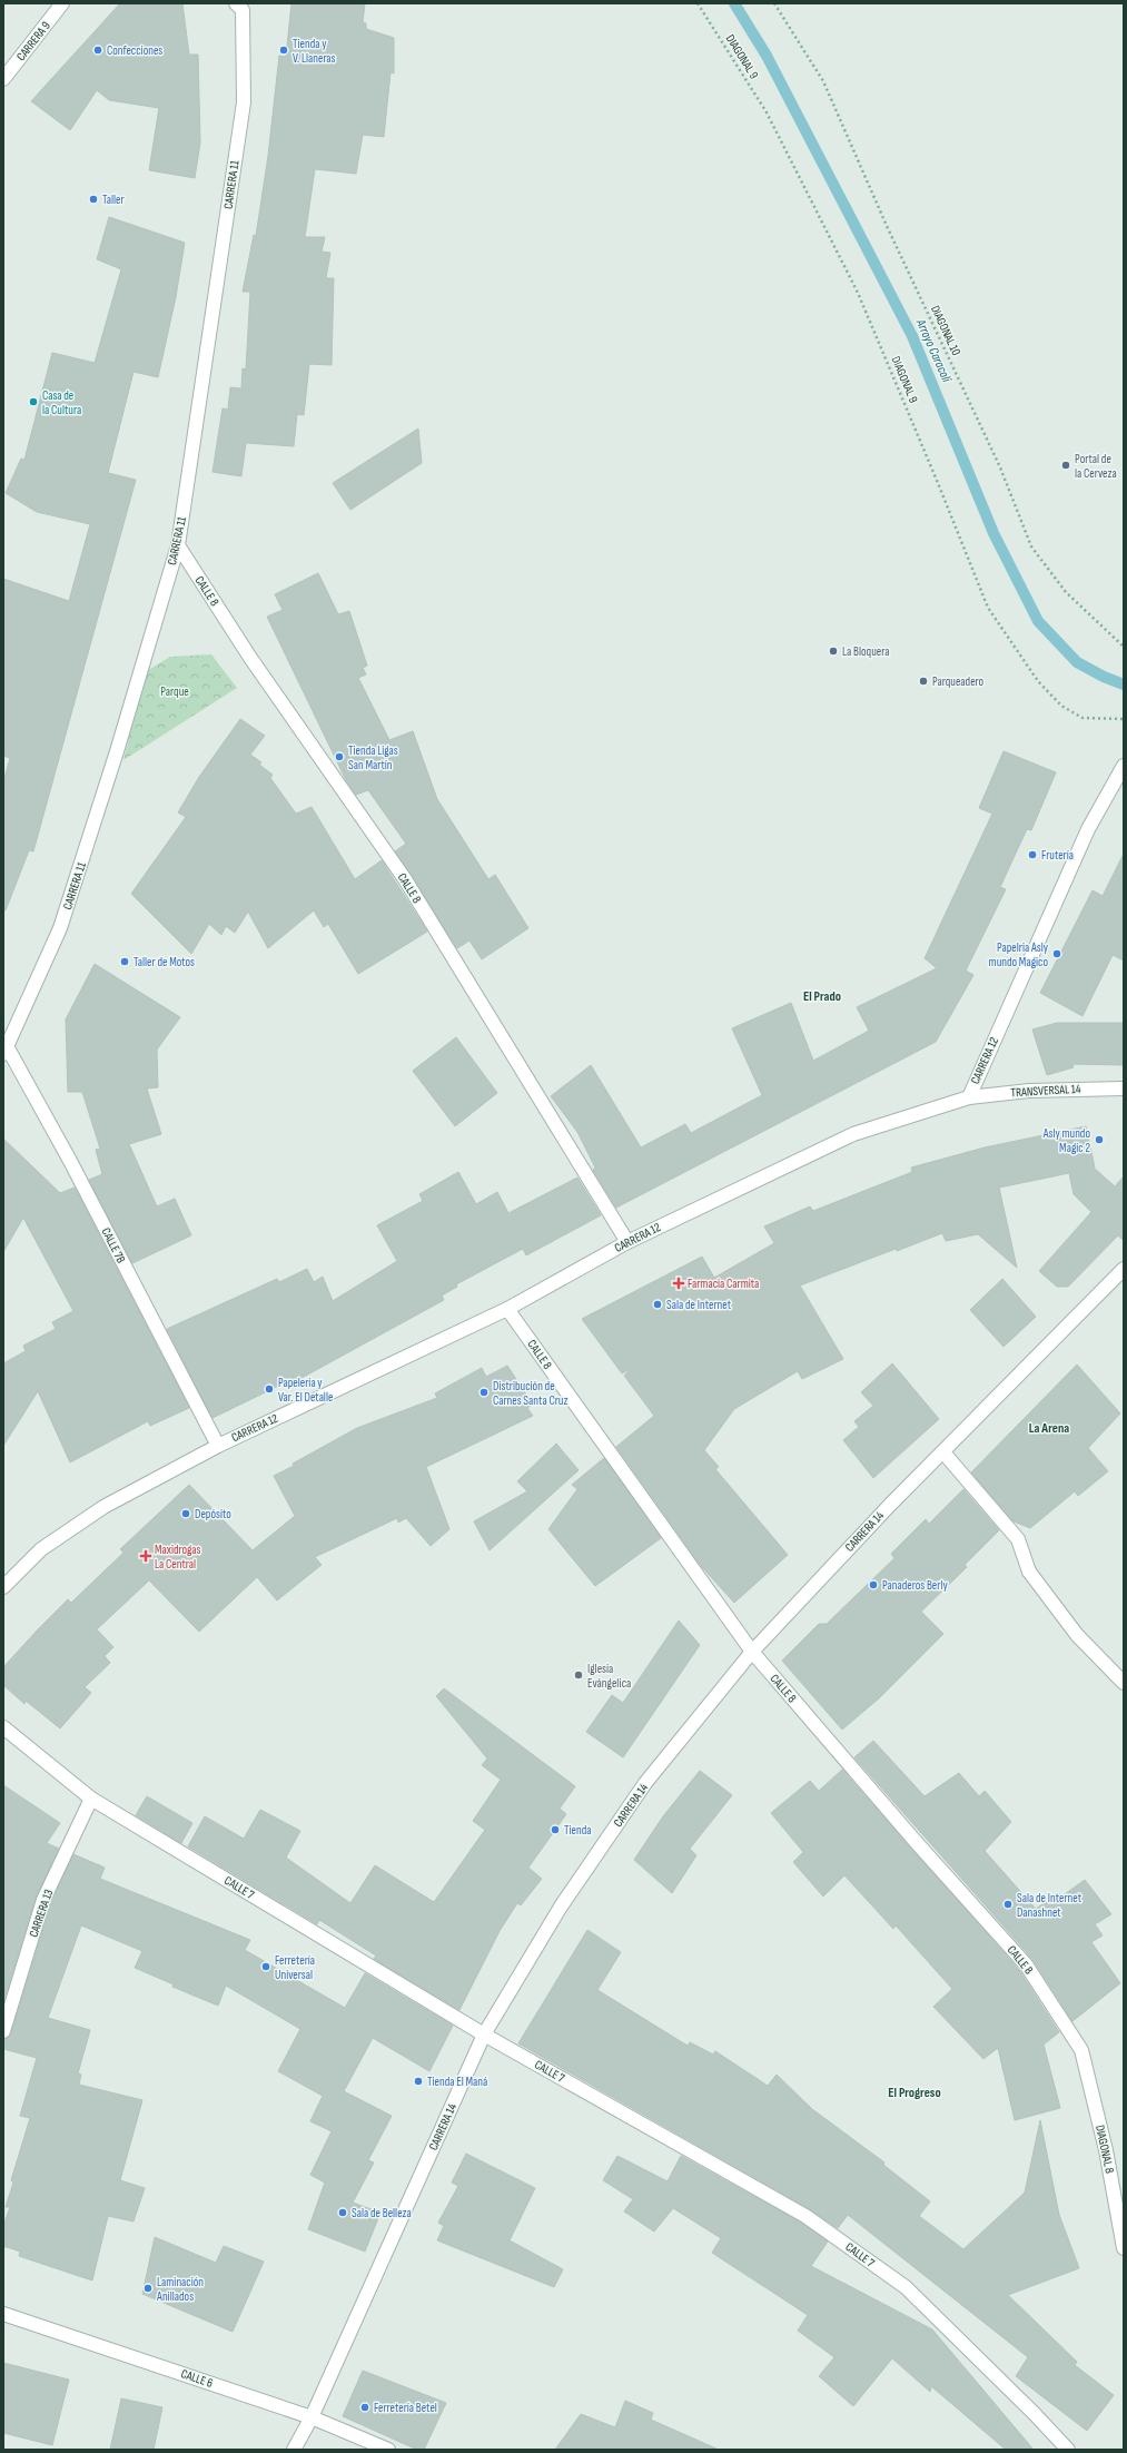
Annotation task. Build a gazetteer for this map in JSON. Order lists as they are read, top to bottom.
{
  "streets": {
    "street": [
      "CARRERA 9",
      "CARRERA 11",
      "CALLE 8",
      "CARRERA 12",
      "TRANSVERSAL 14",
      "CALLE 7B",
      "CARRERA 14",
      "CALLE 7",
      "CARRERA 13",
      "DIAGONAL 8",
      "CALLE 6"
    ],
    "path": ["DIAGONAL 9", "DIAGONAL 10"]
  },
  "crossings": [
    ["CARRERA 11", "CALLE 8"],
    ["CARRERA 11", "CALLE 7B"],
    ["CALLE 8", "CARRERA 12"],
    ["CALLE 8", "CARRERA 14"],
    ["CALLE 8", "DIAGONAL 8"],
    ["CARRERA 12", "TRANSVERSAL 14"],
    ["CARRERA 12", "CALLE 7B"],
    ["CARRERA 14", "CALLE 7"],
    ["CARRERA 14", "CALLE 6"],
    ["CALLE 7", "CARRERA 13"]
  ],
  "districts": ["El Prado", "La Arena", "El Progreso"],
  "water": ["Arroyo Caracolí"],
  "parks": ["Parque"],
  "places": {
    "other": [
      "Confecciones",
      "Tienda y V. Llaneras",
      "Taller",
      "Casa de la Cultura",
      "Portal de la Cerveza",
      "La Bloquera",
      "Parqueadero",
      "Tienda Ligas San Martín",
      "Frutería",
      "Papelria Asly mundo Magico",
      "Taller de Motos",
      "Asly mundo Magic 2",
      "Sala de Internet",
      "Papelería y Var. El Detalle",
      "Distribución de Carnes Santa Cruz",
      "Depósito",
      "Panaderos Berly",
      "Iglesia Evángelica",
      "Tienda",
      "Sala de Internet Danashnet",
      "Ferretería Universal",
      "Tienda El Maná",
      "Sala de Belleza",
      "Laminación Anillados",
      "Ferretería Betel"
    ],
    "health": ["Farmacia Carmita", "Maxidrogas La Central"]
  }
}
